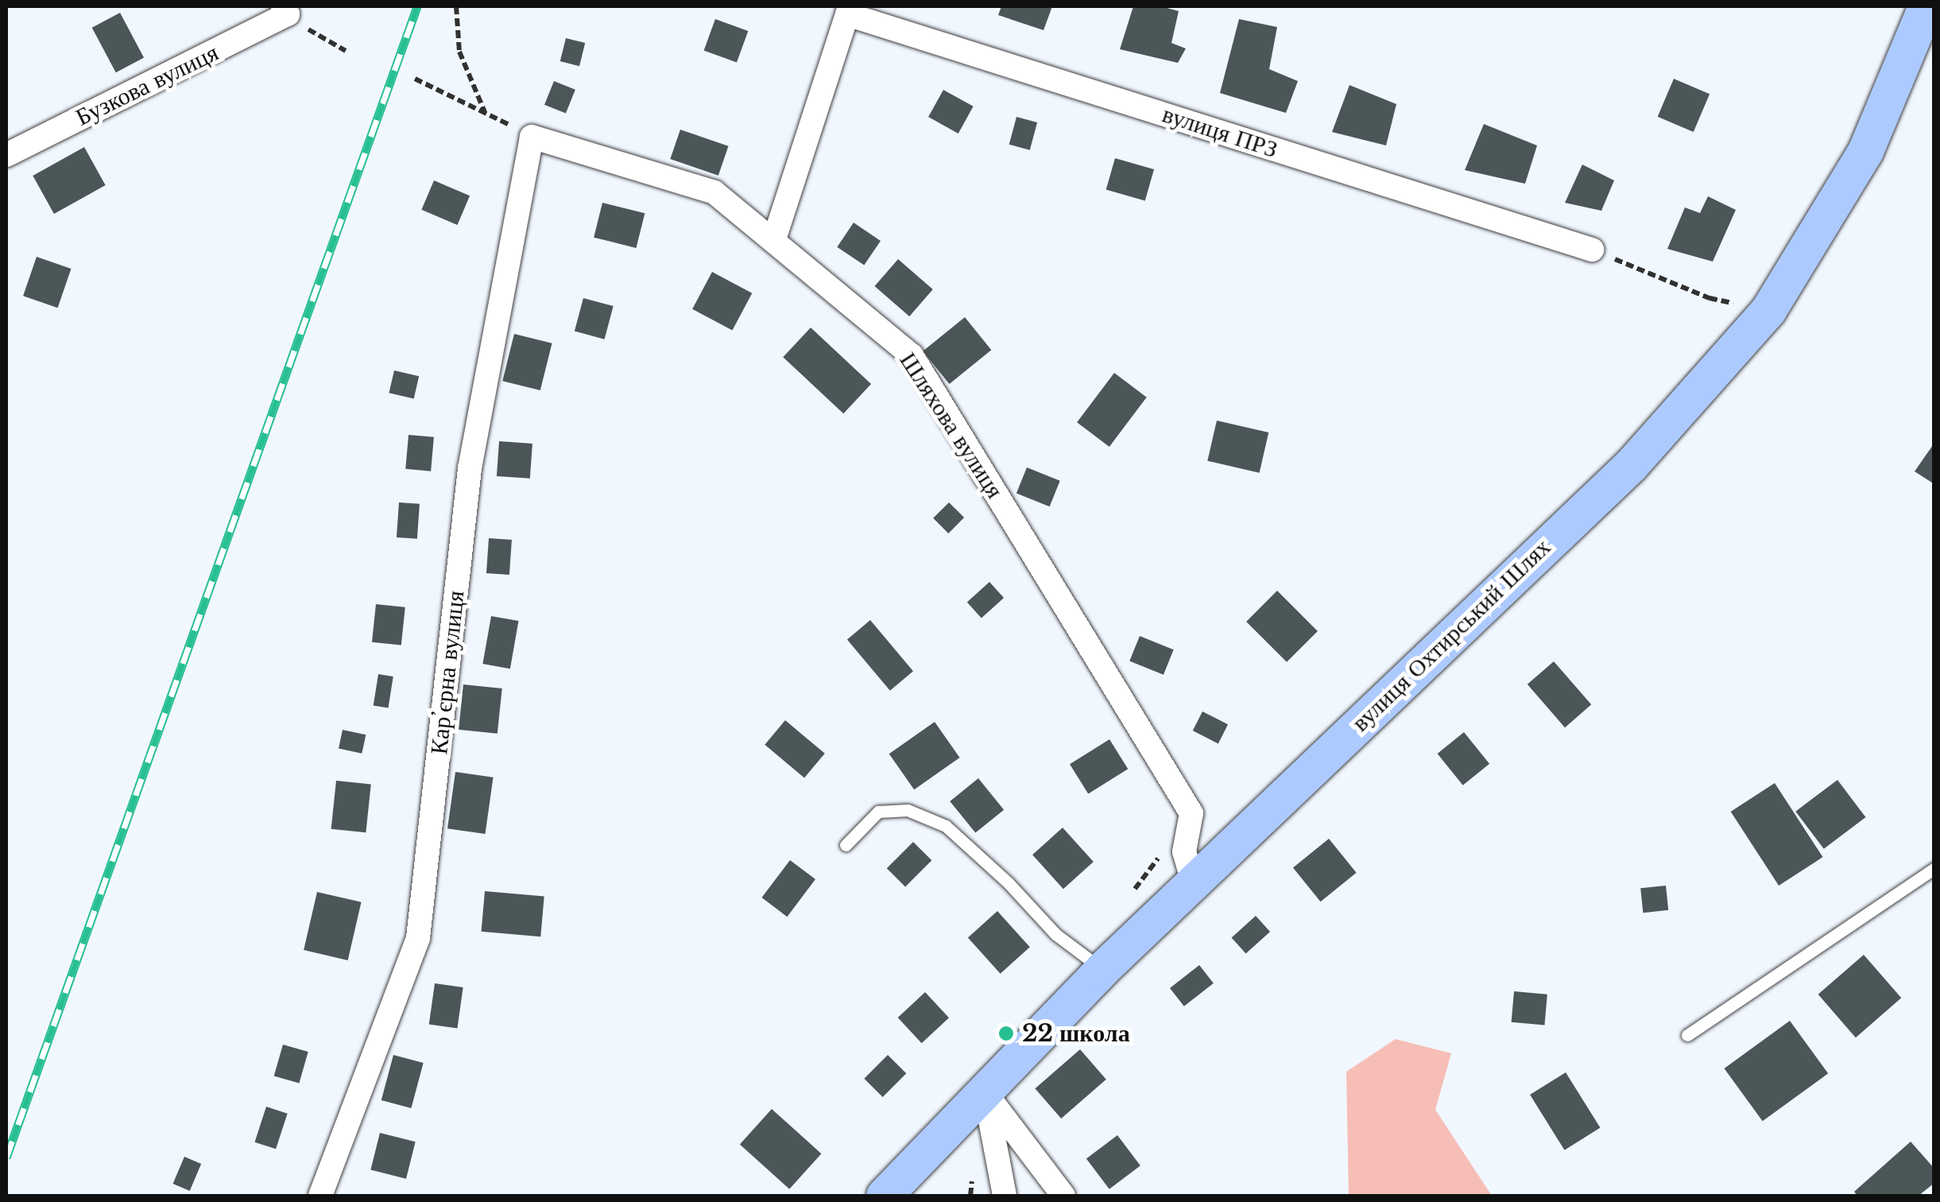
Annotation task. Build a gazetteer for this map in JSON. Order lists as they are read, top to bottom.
{
  "streets": {
    "main road": ["вулиця Охтирський Шлях"],
    "street": [
      "Бузкова вулиця",
      "вулиця ПРЗ",
      "Шляхова вулиця",
      "Карʼєрна вулиця"
    ]
  },
  "crossings": [
    ["Шляхова вулиця", "вулиця Охтирський Шлях"],
    ["Шляхова вулиця", "Карʼєрна вулиця"]
  ],
  "places": ["22 школа"]
}
